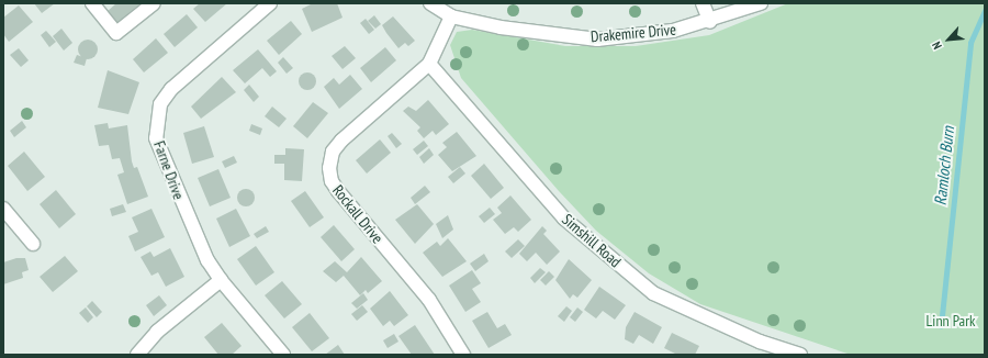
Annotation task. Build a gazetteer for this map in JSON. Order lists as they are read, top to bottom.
{
  "streets": {
    "street": [
      "Drakemire Drive",
      "Farne Drive",
      "Rockall Drive",
      "Simshill Road"
    ]
  },
  "crossings": [
    ["Drakemire Drive", "Rockall Drive"],
    ["Rockall Drive", "Simshill Road"]
  ],
  "water": ["Ramloch Burn"],
  "parks": ["Linn Park"],
  "north": "bottom left"
}
